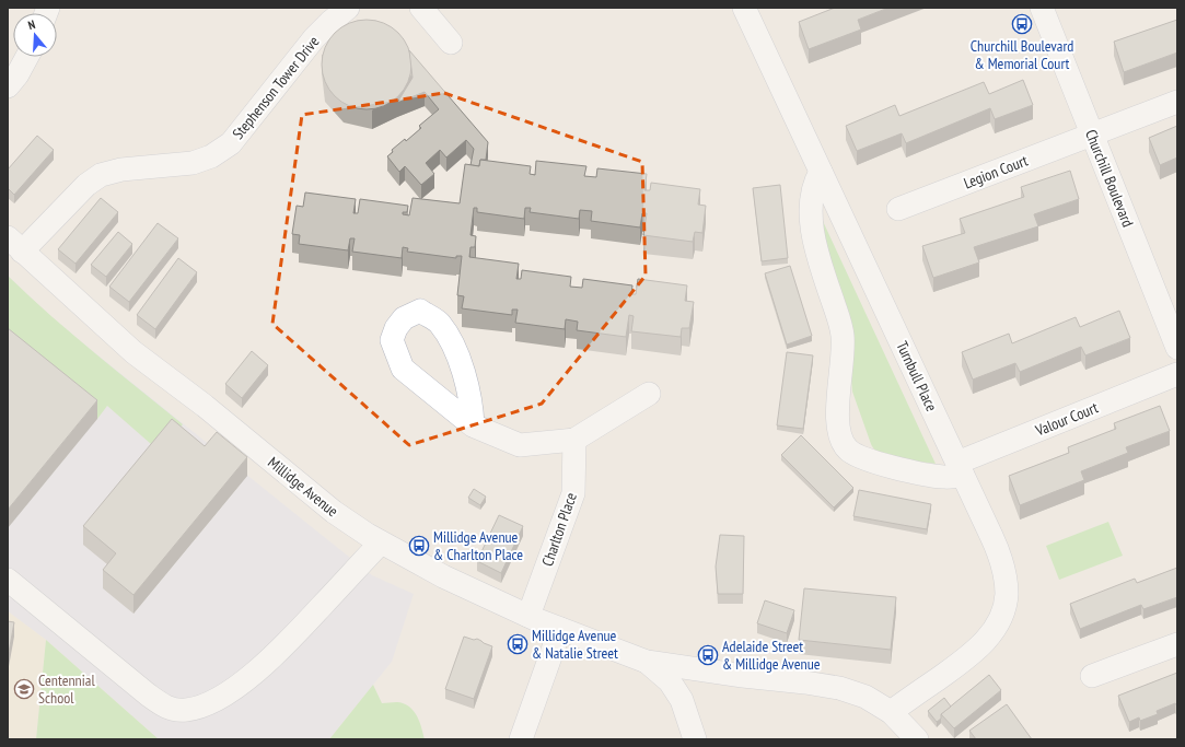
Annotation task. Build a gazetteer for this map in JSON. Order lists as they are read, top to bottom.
{
  "streets": {
    "street": [
      "Stephenson Tower Drive",
      "Legion Court",
      "Churchill Boulevard",
      "Turnbull Place",
      "Valour Court",
      "Millidge Avenue",
      "Charlton Place"
    ]
  },
  "crossings": [
    ["Stephenson Tower Drive", "Millidge Avenue"],
    ["Legion Court", "Churchill Boulevard"],
    ["Turnbull Place", "Valour Court"],
    ["Millidge Avenue", "Charlton Place"]
  ],
  "places": {
    "bus stop": [
      "Churchill Boulevard & Memorial Court",
      "Millidge Avenue & Charlton Place",
      "Millidge Avenue & Natalie Street",
      "Adelaide Street & Millidge Avenue"
    ],
    "school or university": ["Centennial School"]
  },
  "north": "top"
}
